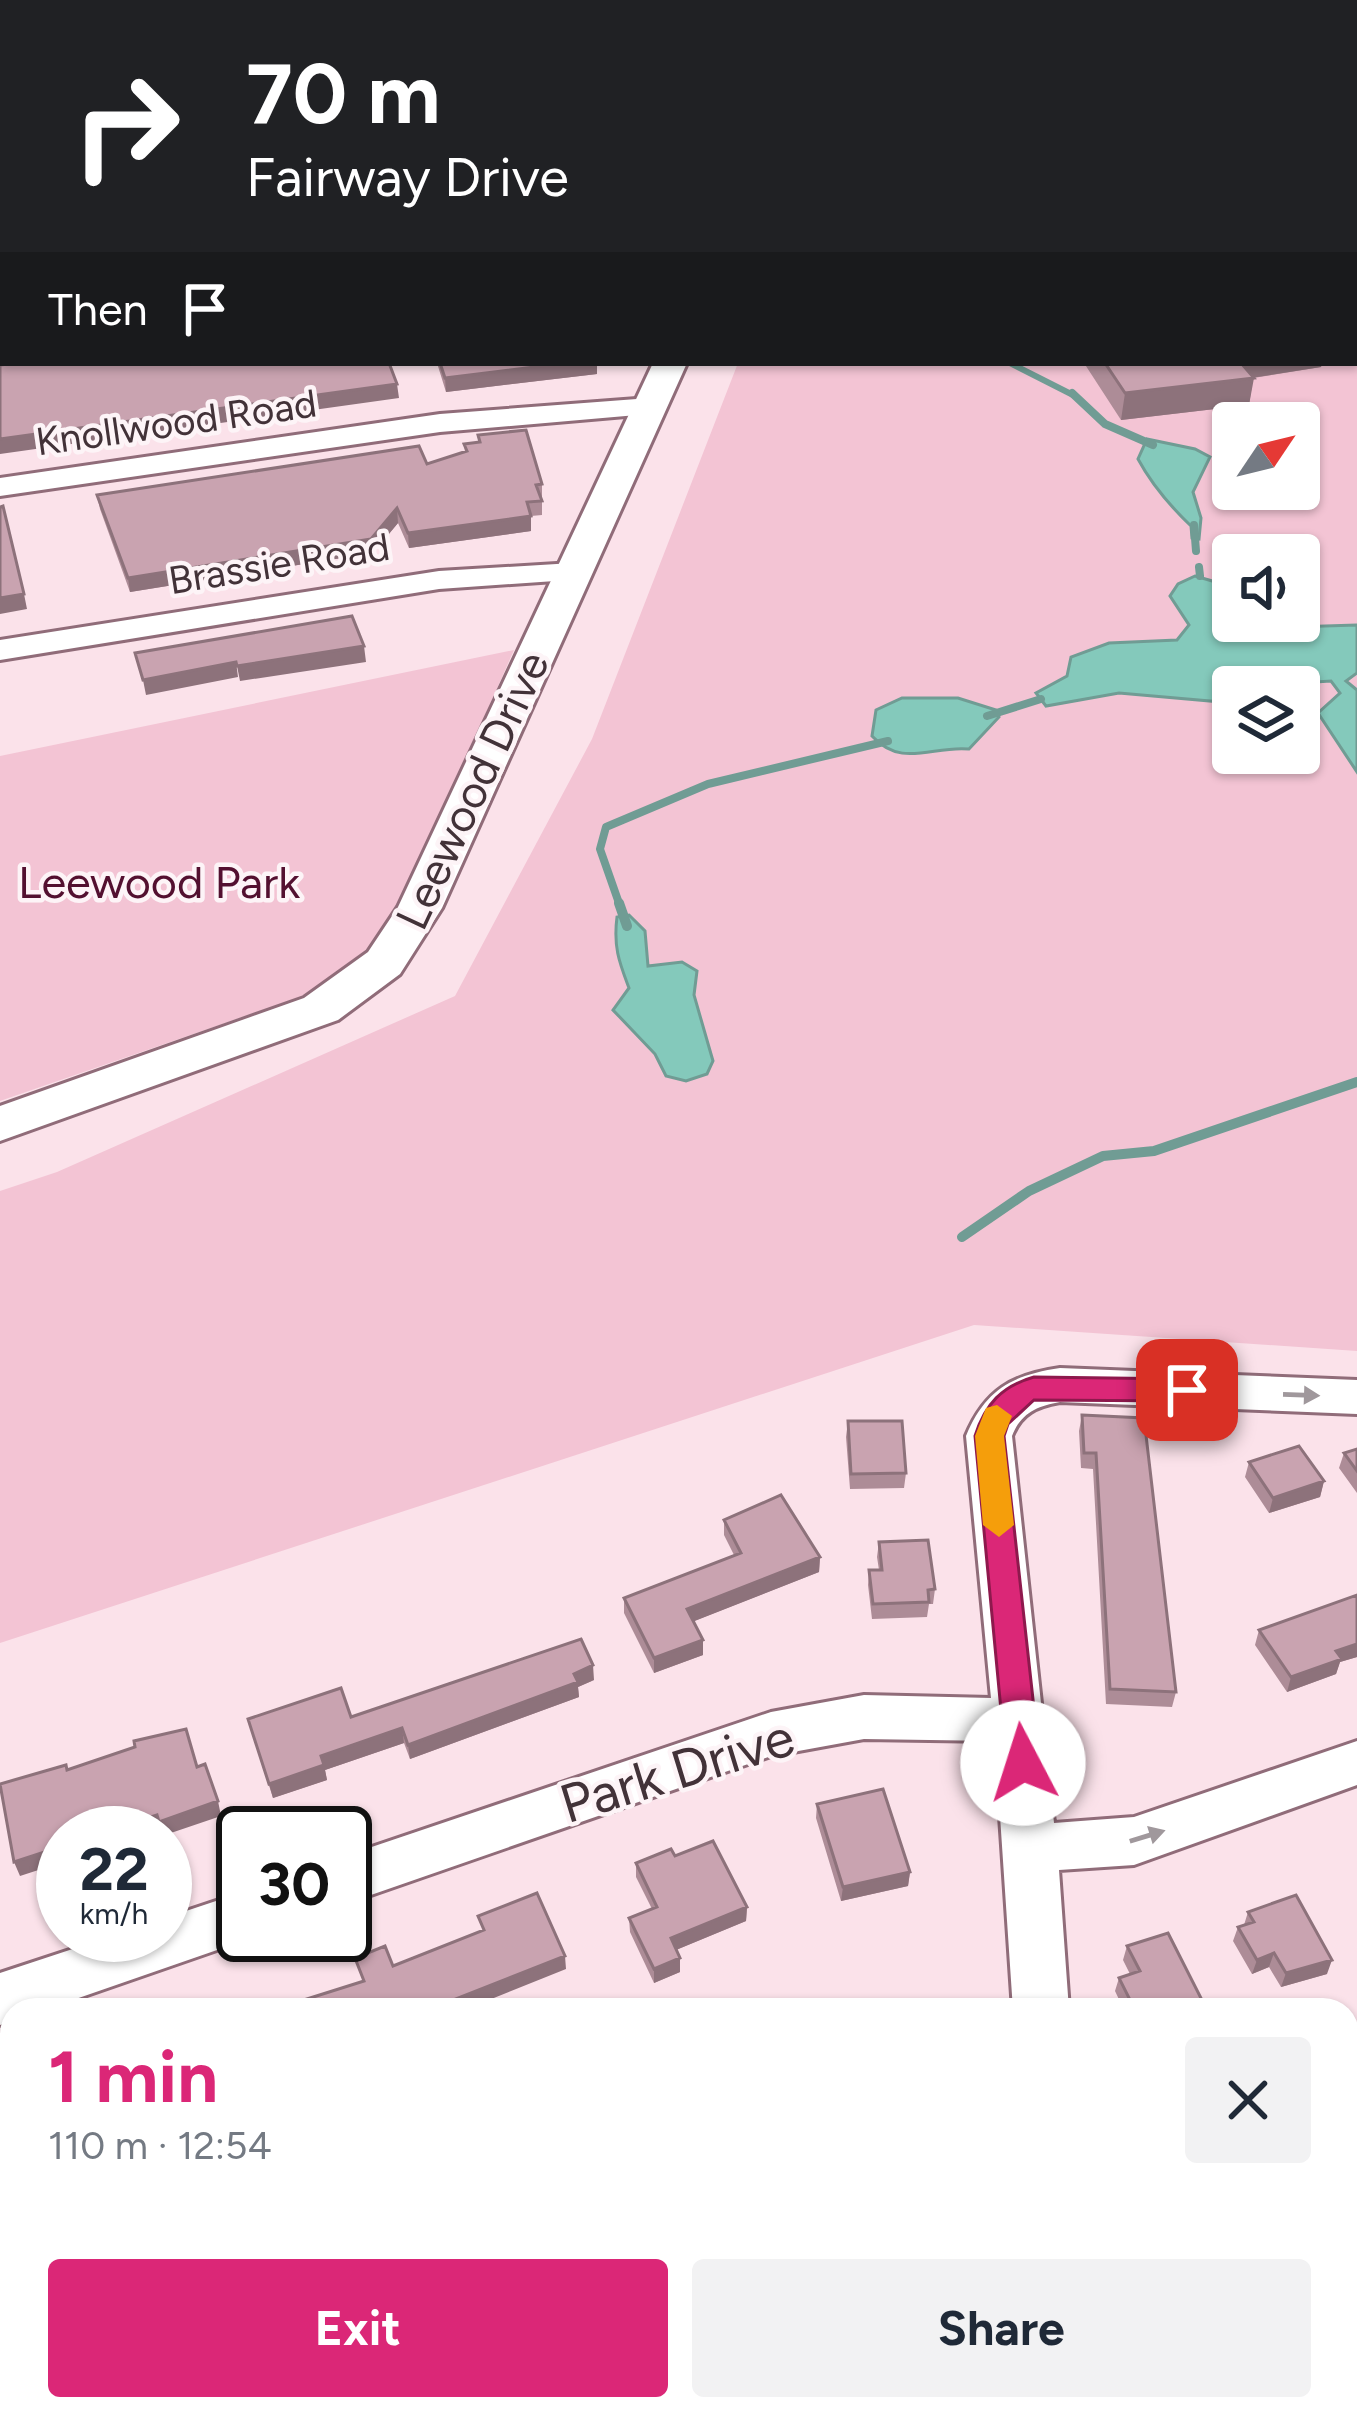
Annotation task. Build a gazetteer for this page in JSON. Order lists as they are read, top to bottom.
{
  "streets": {
    "street": [
      "Knollwood Road",
      "Brassie Road",
      "Leewood Drive",
      "Park Drive"
    ]
  },
  "crossings": [
    ["Knollwood Road", "Leewood Drive"],
    ["Brassie Road", "Leewood Drive"]
  ],
  "parks": ["Leewood Park"],
  "north": "top right",
  "page": {
    "turn": ["70 m", "Fairway Drive"],
    "then": "Then",
    "speed": "22 km/h",
    "limit": "30",
    "heading": ["1 min", "110 m · 12:54"],
    "buttons": ["Exit", "Share"]
  }
}
